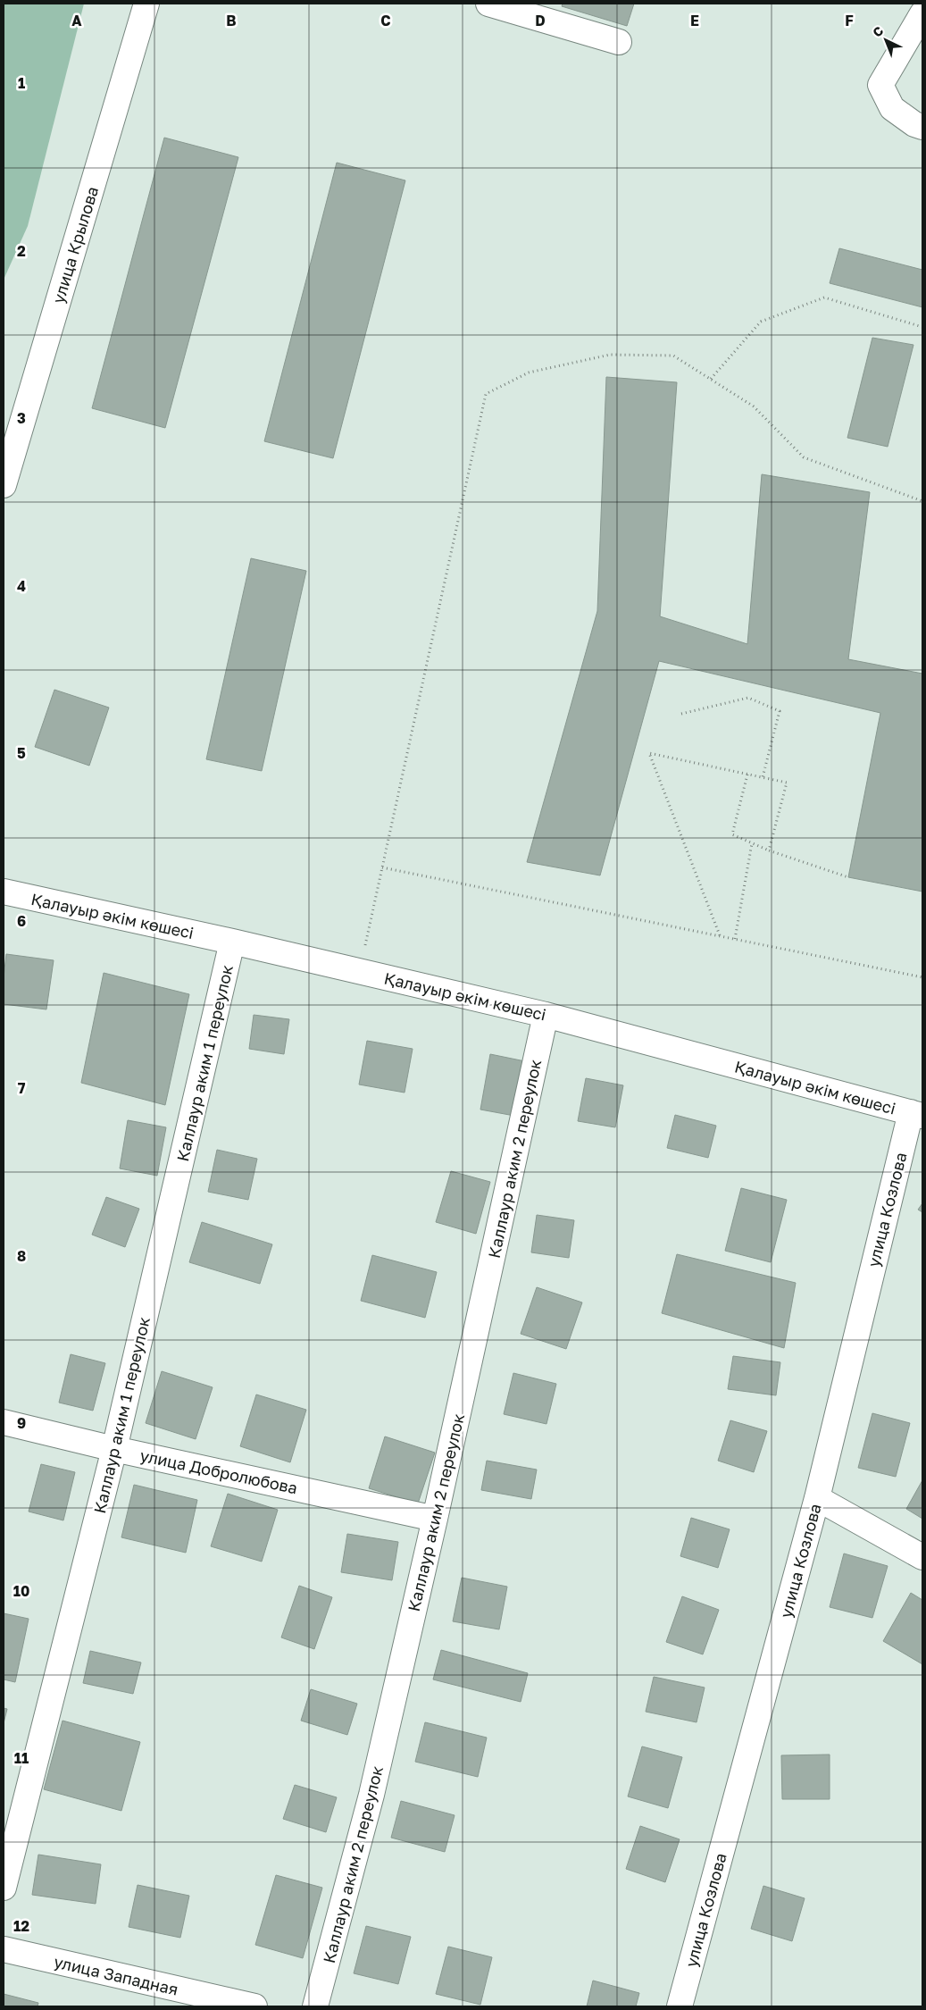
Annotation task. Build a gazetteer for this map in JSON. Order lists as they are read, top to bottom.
{
  "streets": {
    "street": [
      "улица Крылова",
      "Қалауыр әкім көшесі",
      "Каллаур аким 1 переулок",
      "Каллаур аким 2 переулок",
      "улица Козлова",
      "улица Добролюбова",
      "улица Западная"
    ]
  },
  "crossings": [
    ["Қалауыр әкім көшесі", "Каллаур аким 1 переулок"],
    ["Қалауыр әкім көшесі", "Каллаур аким 2 переулок"],
    ["Қалауыр әкім көшесі", "улица Козлова"],
    ["Каллаур аким 1 переулок", "улица Добролюбова"],
    ["Каллаур аким 2 переулок", "улица Добролюбова"]
  ],
  "north": "top left",
  "grid": {
    "columns": [
      "A",
      "B",
      "C",
      "D",
      "E",
      "F"
    ],
    "rows": [
      "1",
      "2",
      "3",
      "4",
      "5",
      "6",
      "7",
      "8",
      "9",
      "10",
      "11",
      "12"
    ]
  }
}
